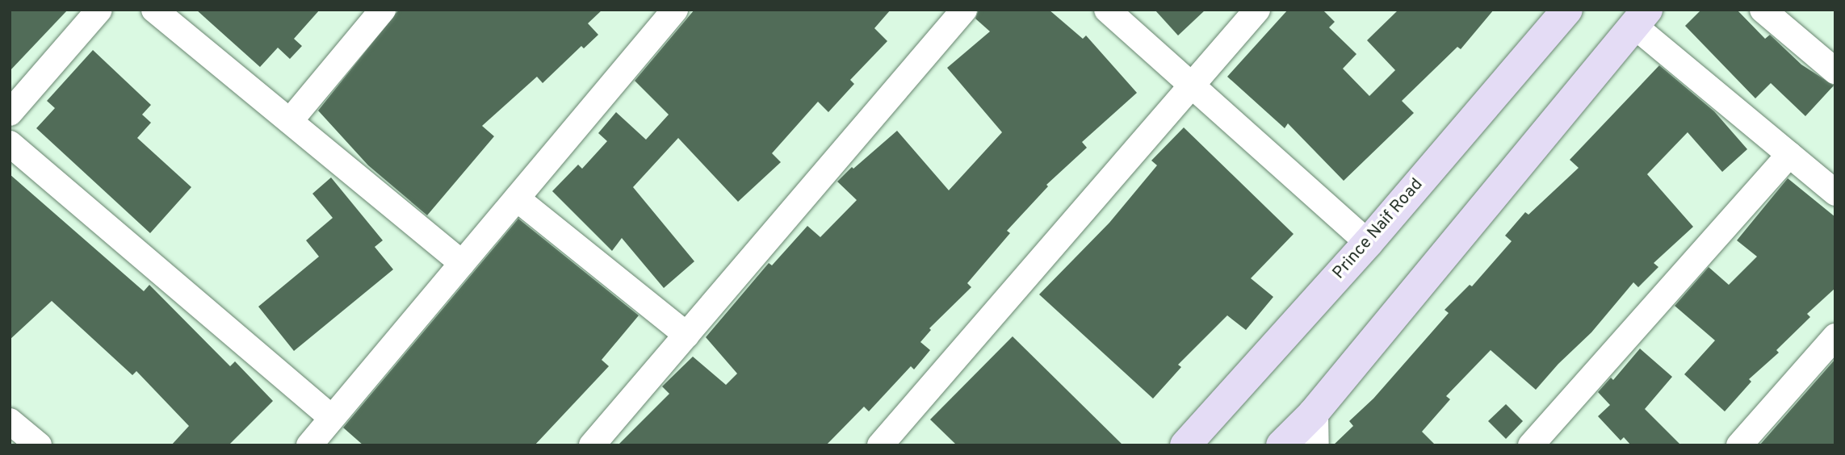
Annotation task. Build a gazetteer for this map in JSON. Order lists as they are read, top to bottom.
{
  "streets": {
    "main road": ["Prince Naif Road"]
  }
}
